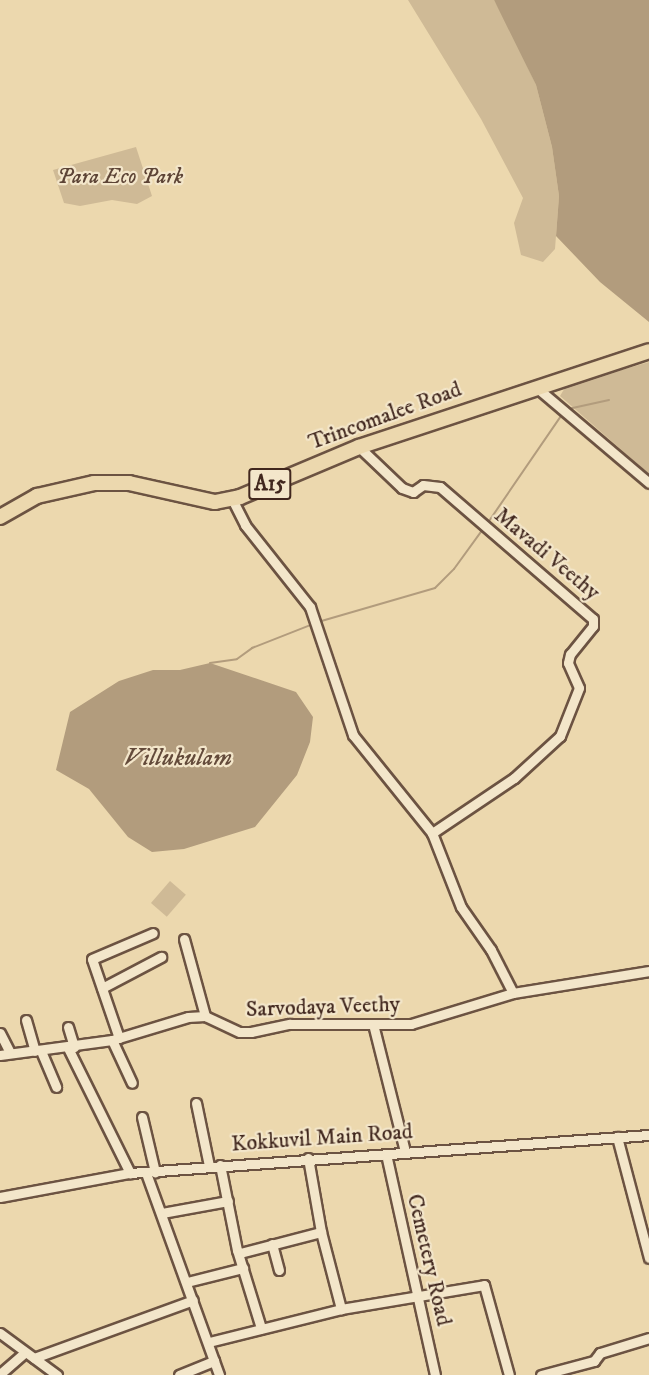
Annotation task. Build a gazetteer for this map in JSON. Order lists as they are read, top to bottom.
{
  "streets": {
    "highway": ["Trincomalee Road", "A15"],
    "street": [
      "Mavadi Veethy",
      "Sarvodaya Veethy",
      "Kokkuvil Main Road",
      "Cemetery Road"
    ]
  },
  "crossings": [
    ["Trincomalee Road", "Mavadi Veethy"],
    ["Kokkuvil Main Road", "Cemetery Road"]
  ],
  "water": ["Villukulam"],
  "parks": ["Para Eco Park"]
}
